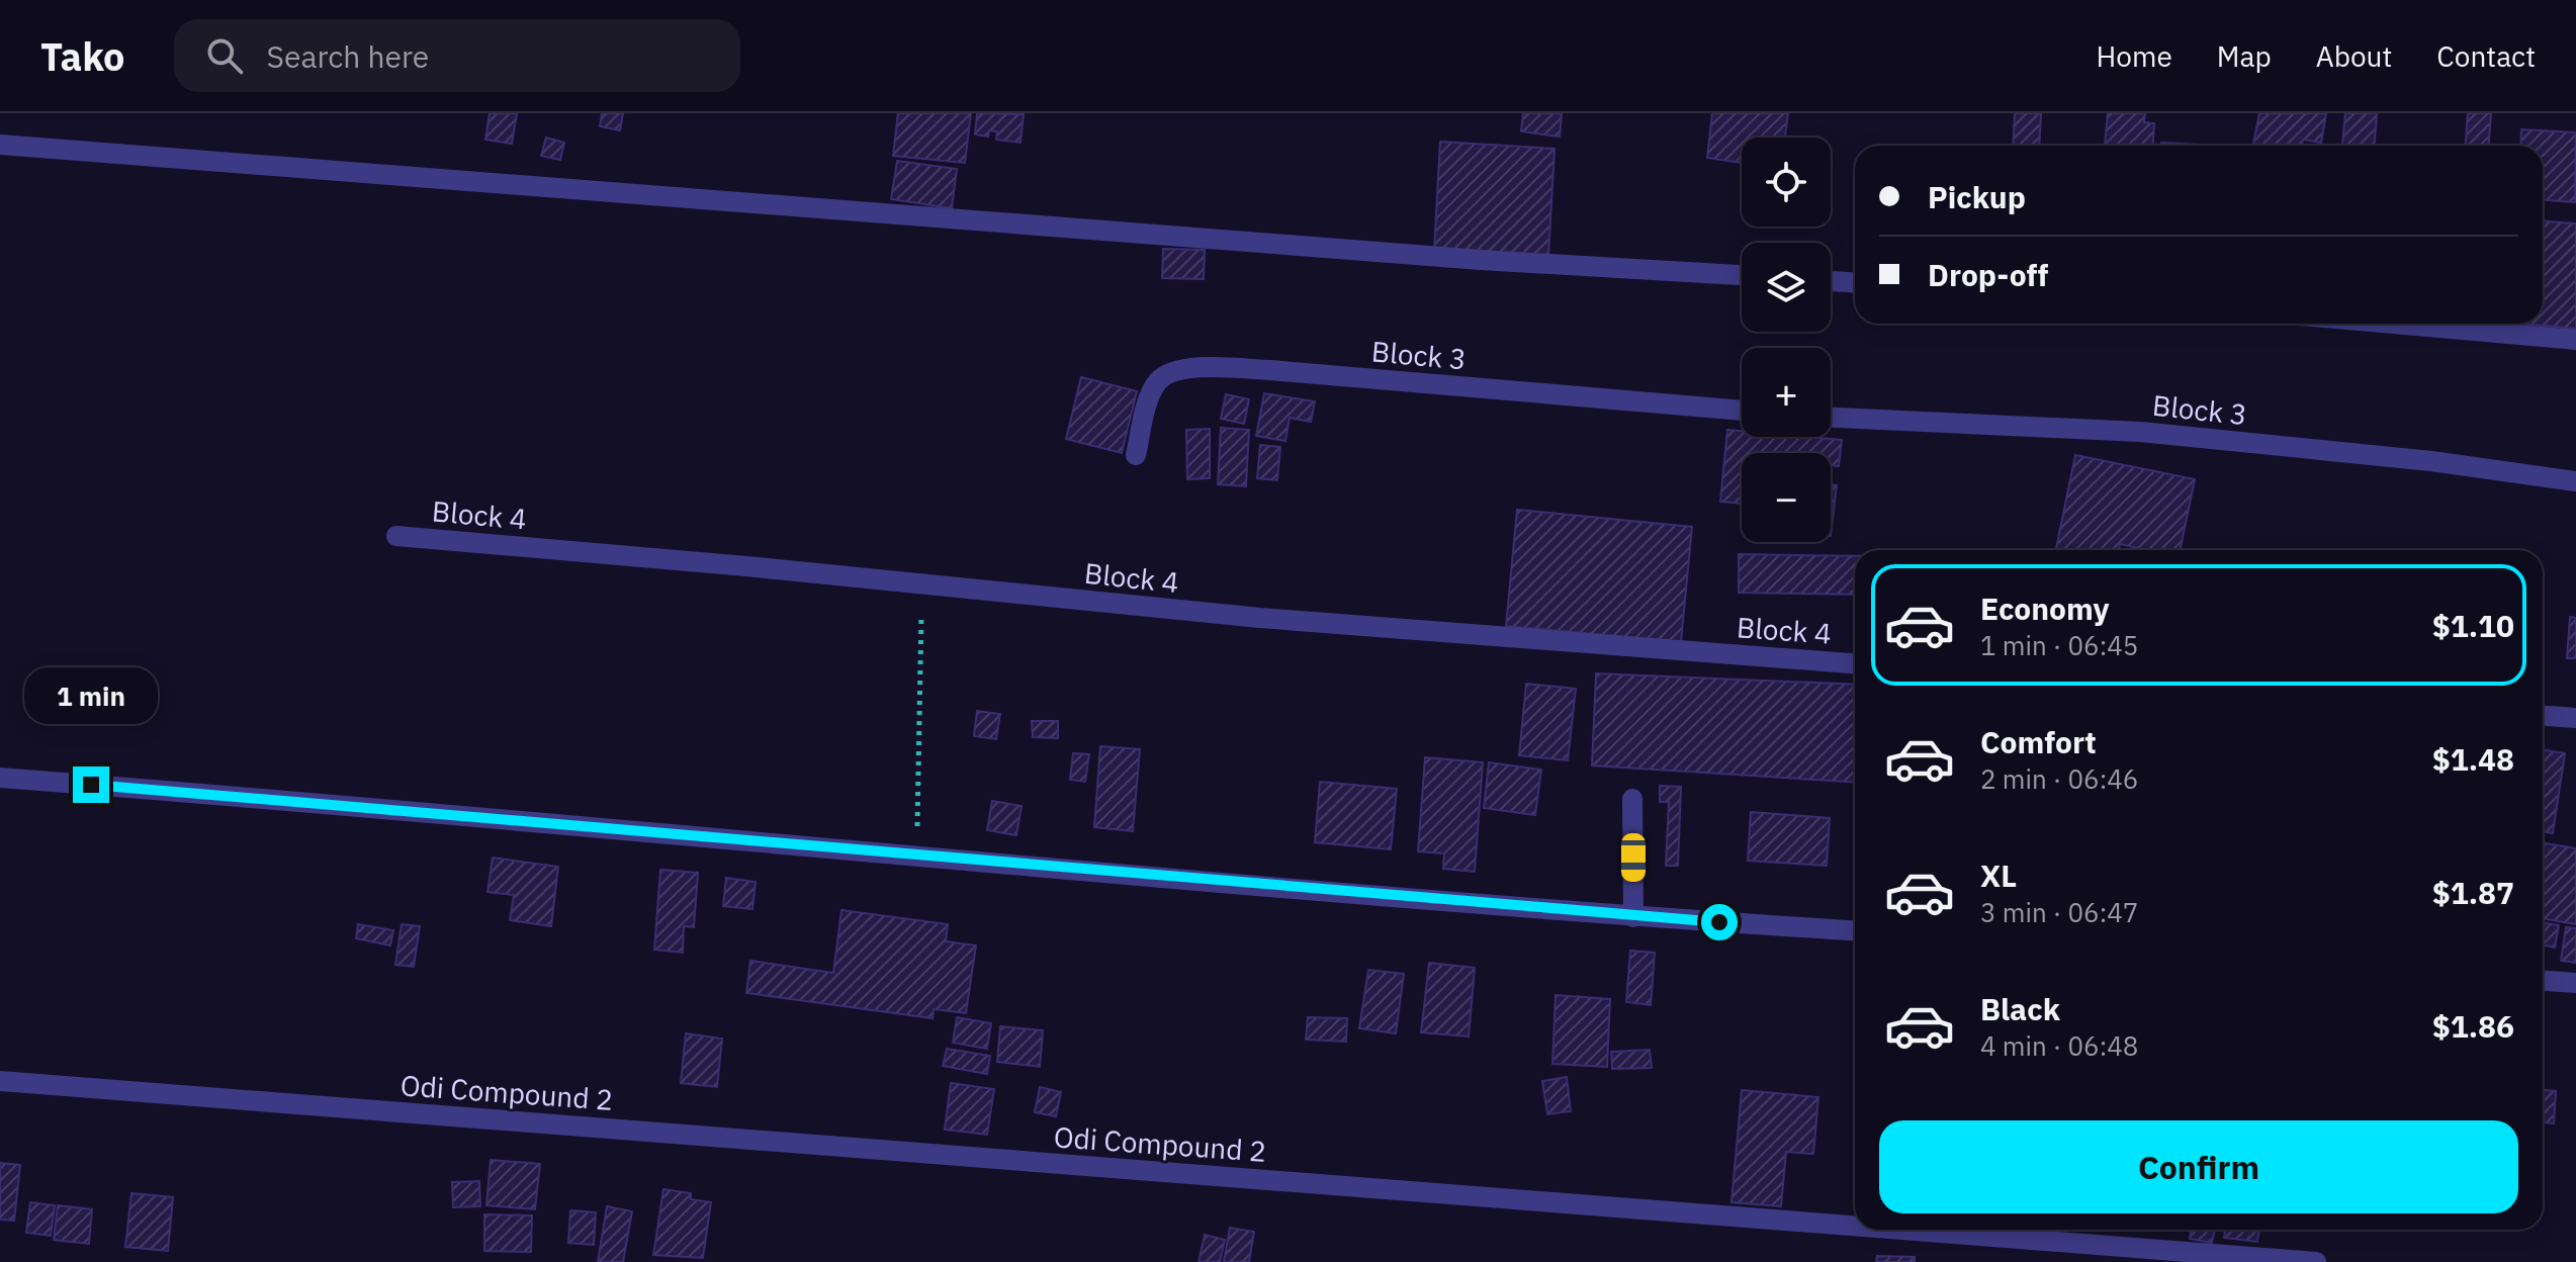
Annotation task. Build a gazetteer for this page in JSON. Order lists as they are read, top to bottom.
{
  "streets": {
    "street": ["Block 3", "Block 4", "Odi Compound 2"]
  },
  "page": {
    "header": "Tako",
    "search": "Search here",
    "nav": [
      "Home",
      "Map",
      "About",
      "Contact"
    ],
    "map_buttons": ["+", "−"],
    "banner": ["Pickup", "Drop-off"],
    "list": [
      {
        "name": "Economy",
        "note": "1 min · 06:45",
        "value": "$1.10"
      },
      {
        "name": "Comfort",
        "note": "2 min · 06:46",
        "value": "$1.48"
      },
      {
        "name": "XL",
        "note": "3 min · 06:47",
        "value": "$1.87"
      },
      {
        "name": "Black",
        "note": "4 min · 06:48",
        "value": "$1.86"
      }
    ],
    "bubble": "1 min",
    "buttons": "Confirm"
  }
}
